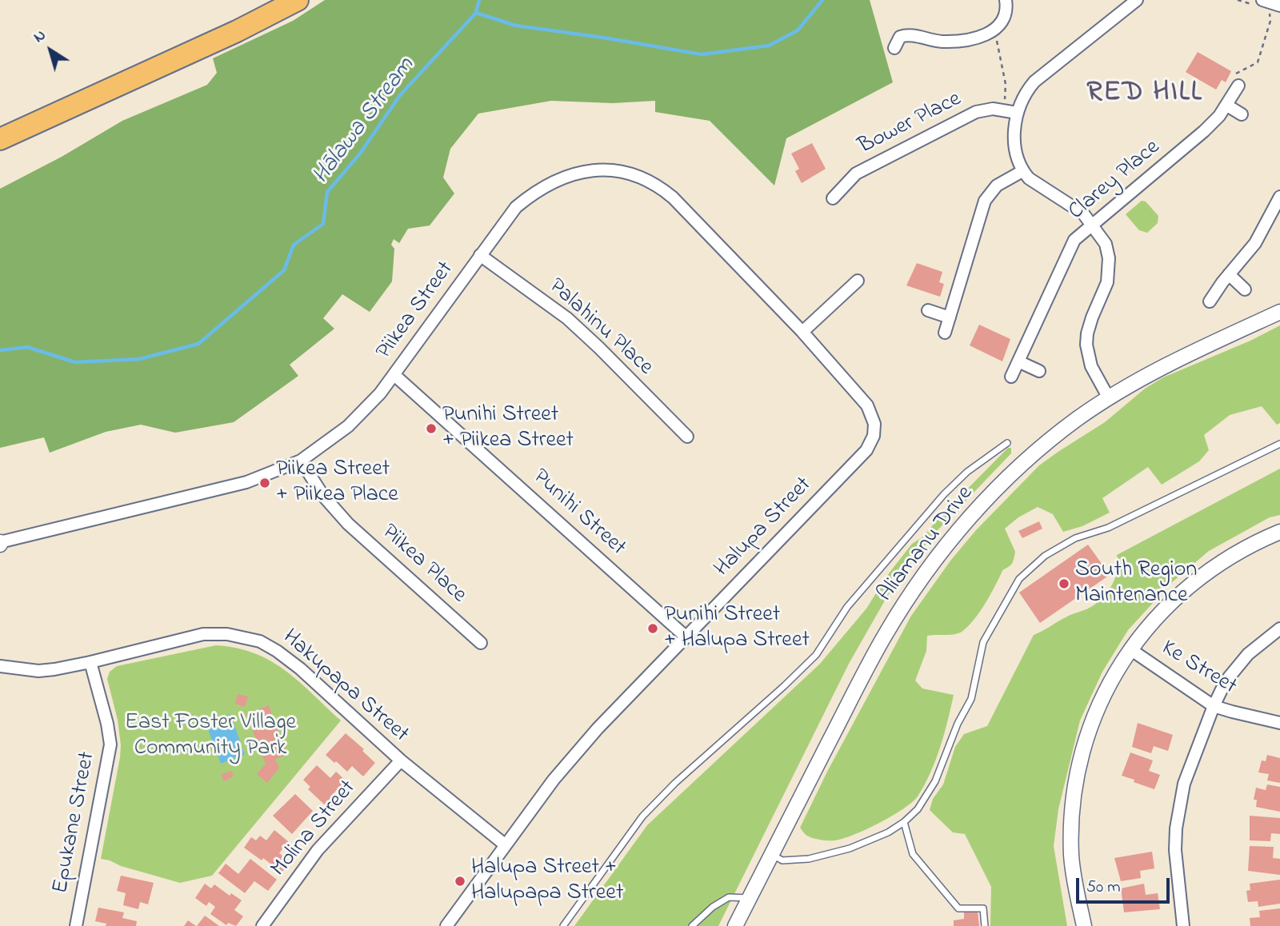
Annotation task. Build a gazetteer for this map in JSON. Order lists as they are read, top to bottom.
{
  "streets": {
    "street": [
      "Bower Place",
      "Clarey Place",
      "Piikea Street",
      "Palahinu Place",
      "Punihi Street",
      "Halupa Street",
      "Aliamanu Drive",
      "Piikea Place",
      "Ke Street",
      "Hakupapa Street",
      "Epukane Street",
      "Molina Street"
    ]
  },
  "crossings": [
    ["Piikea Street", "Palahinu Place"],
    ["Piikea Street", "Punihi Street"],
    ["Piikea Street", "Halupa Street"],
    ["Piikea Street", "Piikea Place"],
    ["Punihi Street", "Halupa Street"],
    ["Halupa Street", "Hakupapa Street"],
    ["Hakupapa Street", "Epukane Street"],
    ["Hakupapa Street", "Molina Street"]
  ],
  "districts": ["RED HILL"],
  "water": ["Hālawa Stream"],
  "parks": ["East Foster Village Community Park"],
  "places": [
    "Punihi Street + Piikea Street",
    "Piikea Street + Piikea Place",
    "South Region Maintenance",
    "Punihi Street + Halupa Street",
    "Halupa Street + Halupapa Street"
  ],
  "scale_bar": "50 m",
  "north": "top left"
}
